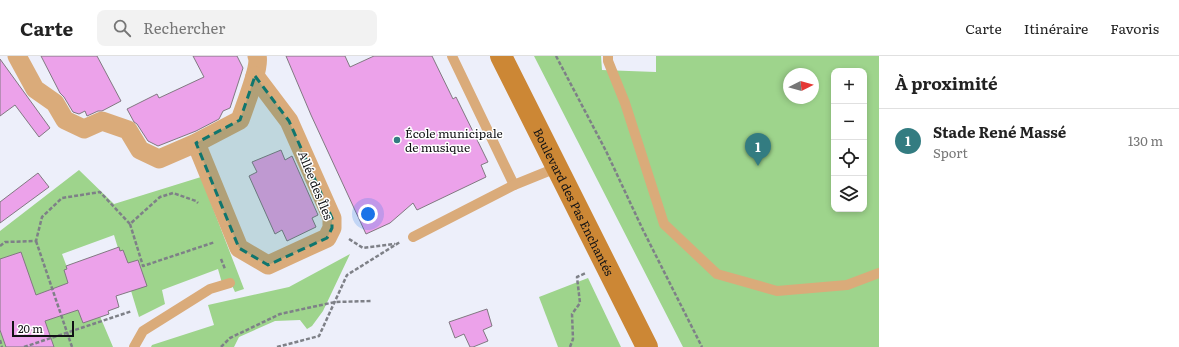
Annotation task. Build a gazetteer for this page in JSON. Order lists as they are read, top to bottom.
{
  "streets": {
    "main road": ["Boulevard des Pas Enchantés"],
    "street": ["Allée des Îles"]
  },
  "places": ["École municipale de musique"],
  "scale_bar": "20 m",
  "north": "right",
  "page": {
    "header": "Carte",
    "search": "Rechercher",
    "nav": ["Carte", "Itinéraire", "Favoris"],
    "heading": "À proximité",
    "map_buttons": ["+", "−"],
    "list": [
      {
        "mark": "1",
        "name": "Stade René Massé",
        "note": "Sport",
        "value": "130 m"
      }
    ],
    "pins": "1",
    "scale": "20 m"
  }
}
